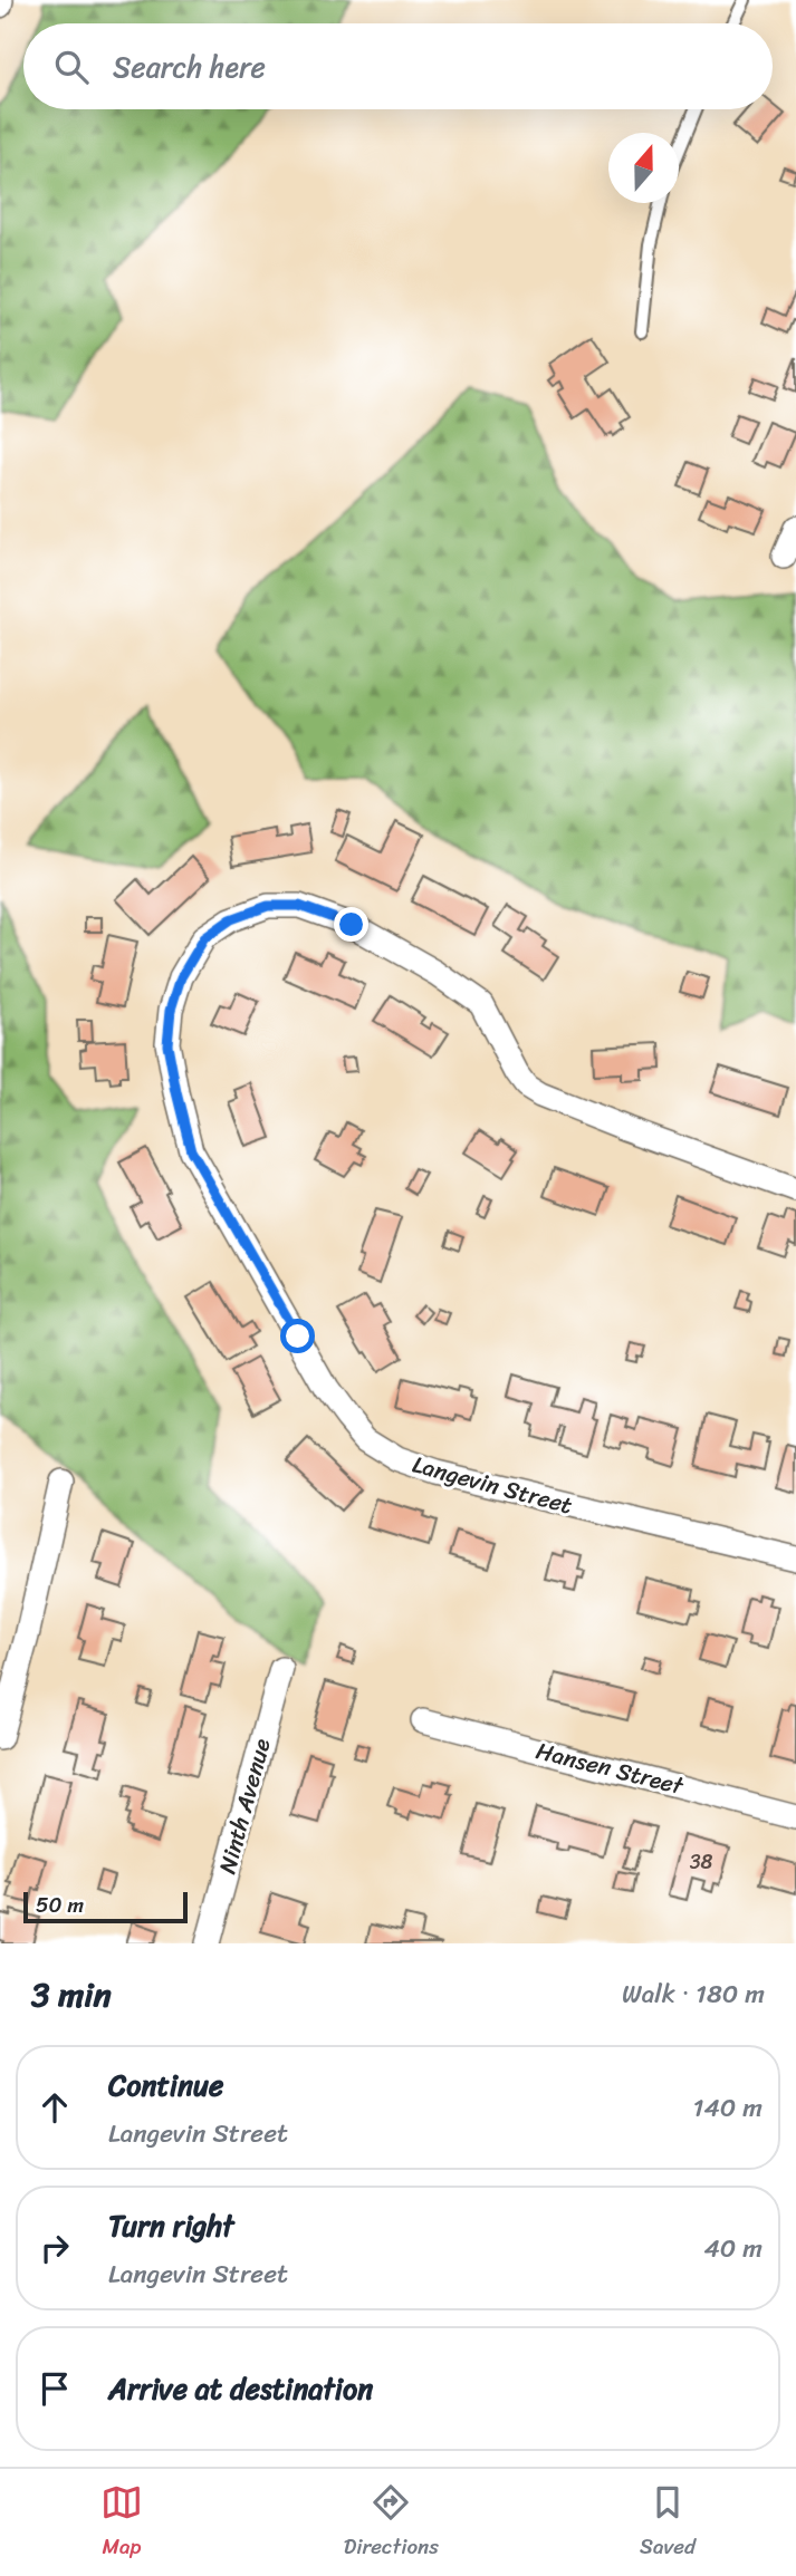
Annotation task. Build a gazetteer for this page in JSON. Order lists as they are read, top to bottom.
{
  "streets": {
    "street": ["Langevin Street", "Hansen Street", "Ninth Avenue"]
  },
  "house_numbers": ["38"],
  "scale_bar": "50 m",
  "north": "top",
  "page": {
    "search": "Search here",
    "scale": "50 m",
    "heading": ["3 min", "Walk · 180 m"],
    "list": [
      ["Continue", "Langevin Street", "140 m"],
      ["Turn right", "Langevin Street", "40 m"],
      "Arrive at destination"
    ],
    "nav": ["Map", "Directions", "Saved"]
  }
}
